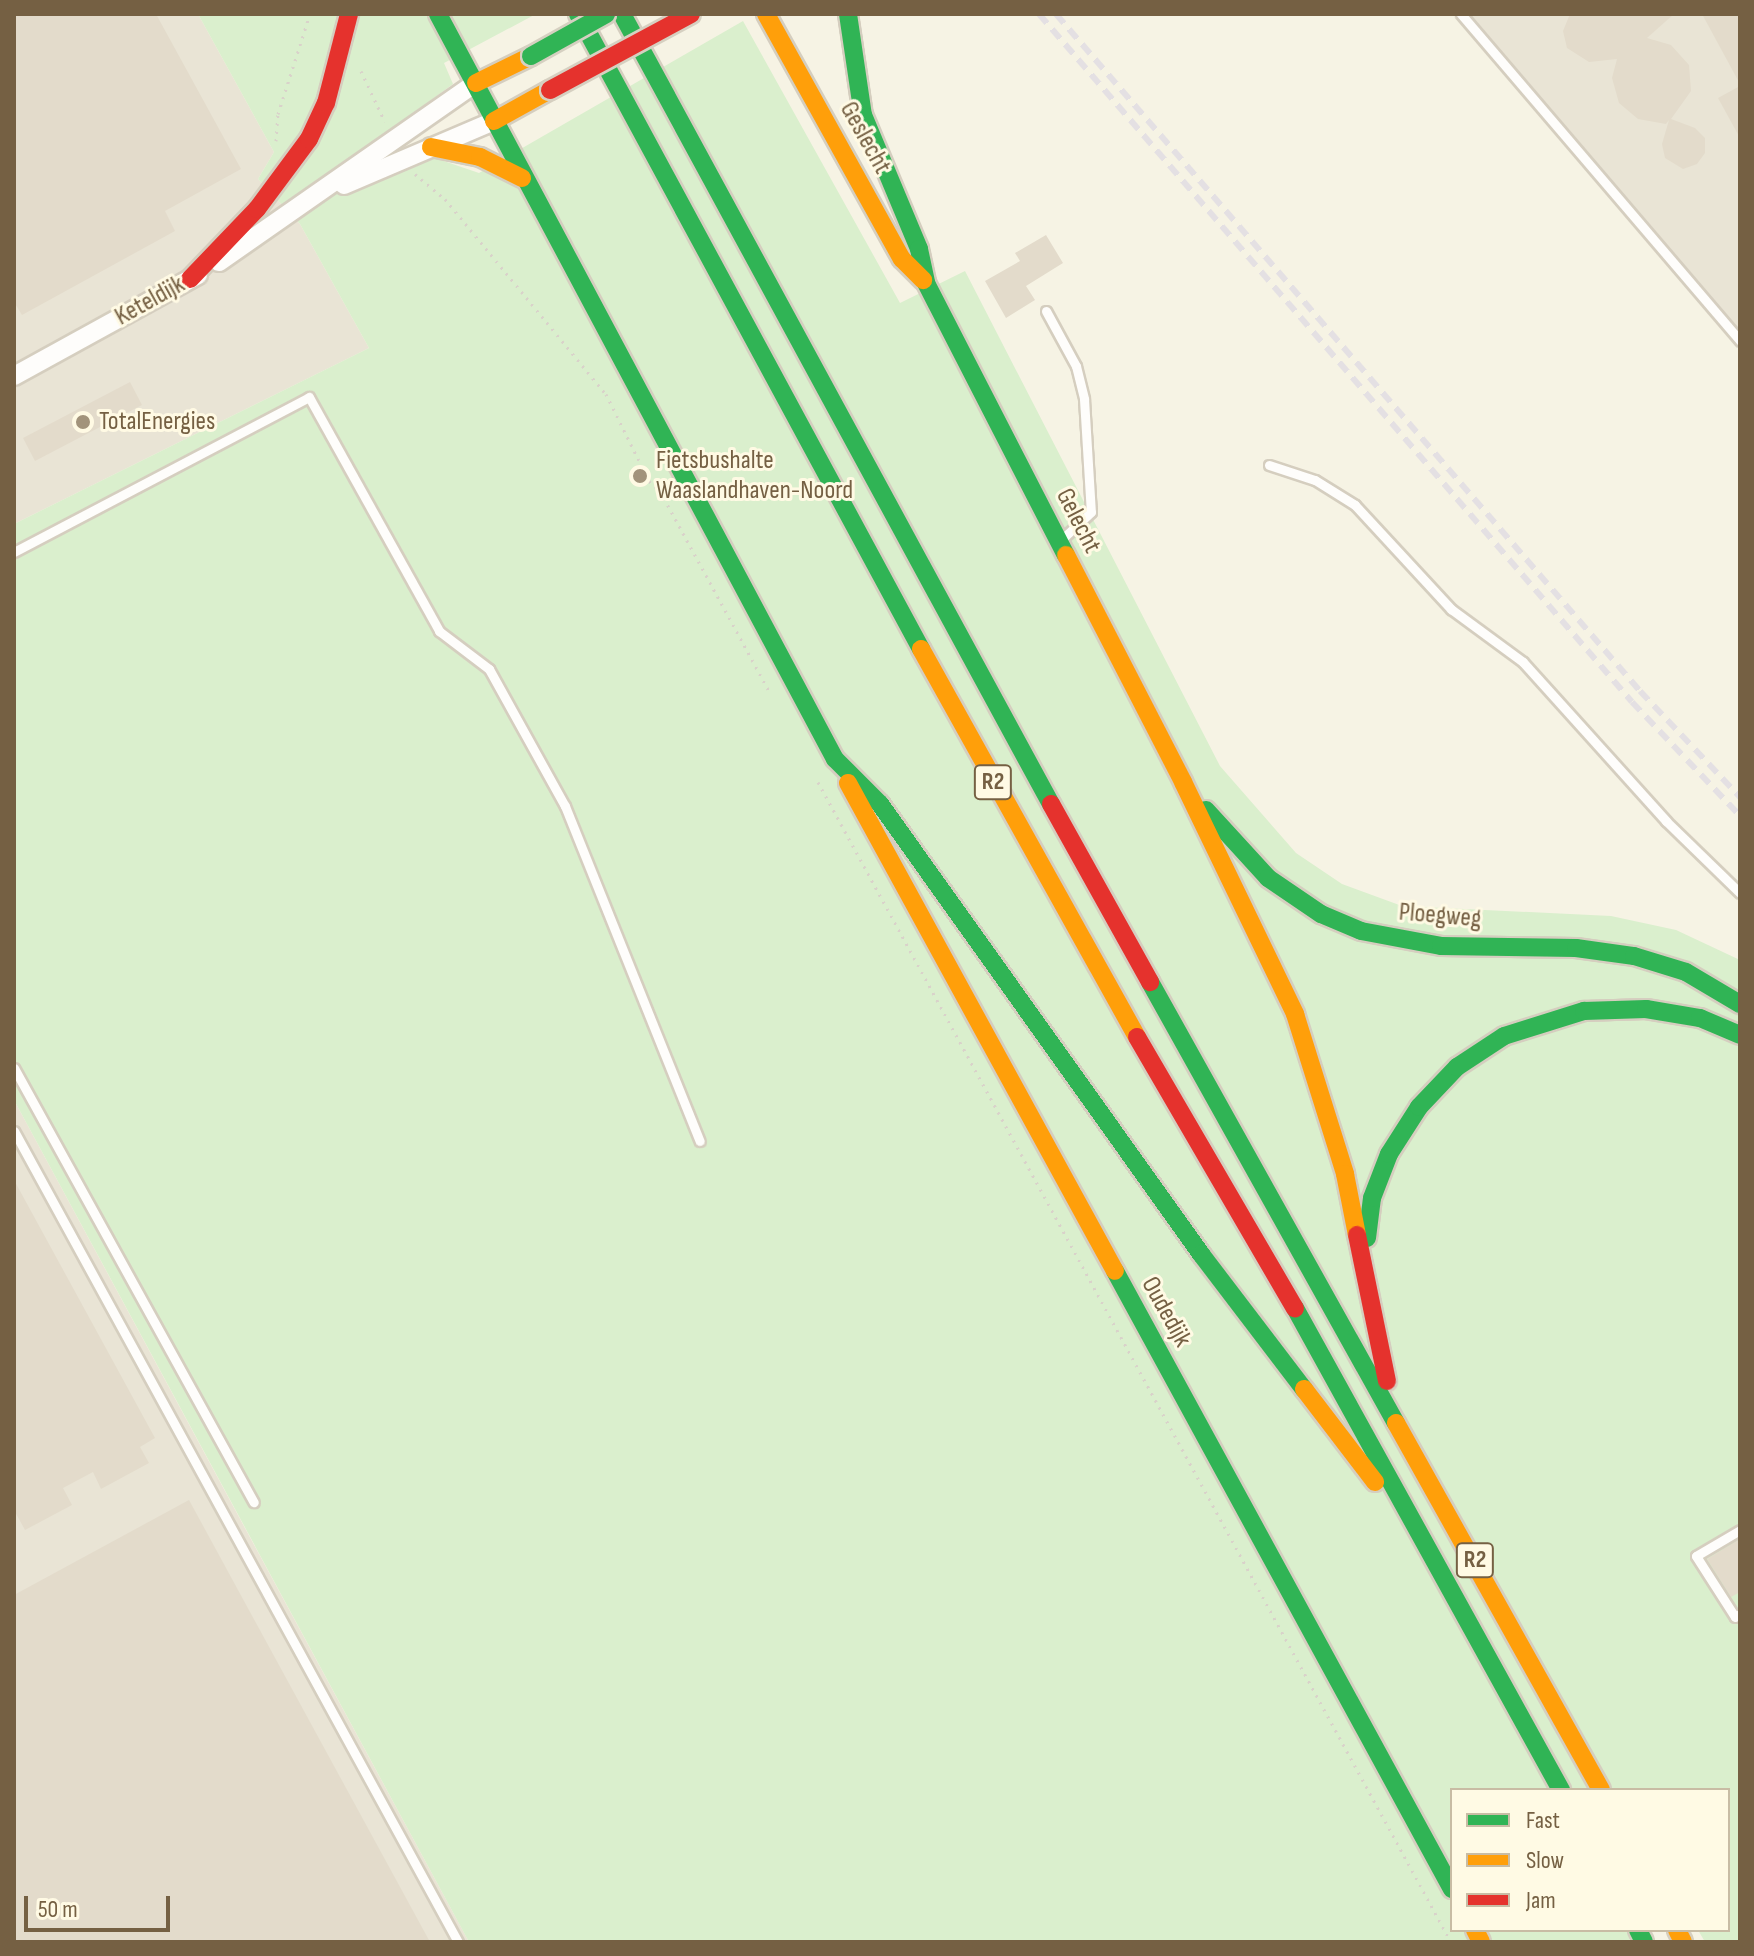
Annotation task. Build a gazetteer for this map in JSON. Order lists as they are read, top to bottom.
{
  "streets": {
    "main road": [
      "Geslecht",
      "Gelecht",
      "R2",
      "Ploegweg",
      "Oudedijk"
    ],
    "street": ["Keteldijk"]
  },
  "crossings": [
    ["Geslecht", "Gelecht"],
    ["Keteldijk", "Oudedijk"],
    ["Gelecht", "R2"],
    ["Gelecht", "Ploegweg"],
    ["R2", "Ploegweg"],
    ["R2", "Oudedijk"]
  ],
  "places": ["TotalEnergies", "Fietsbushalte Waaslandhaven-Noord"],
  "legend": ["Fast", "Slow", "Jam"],
  "scale_bar": "50 m"
}
